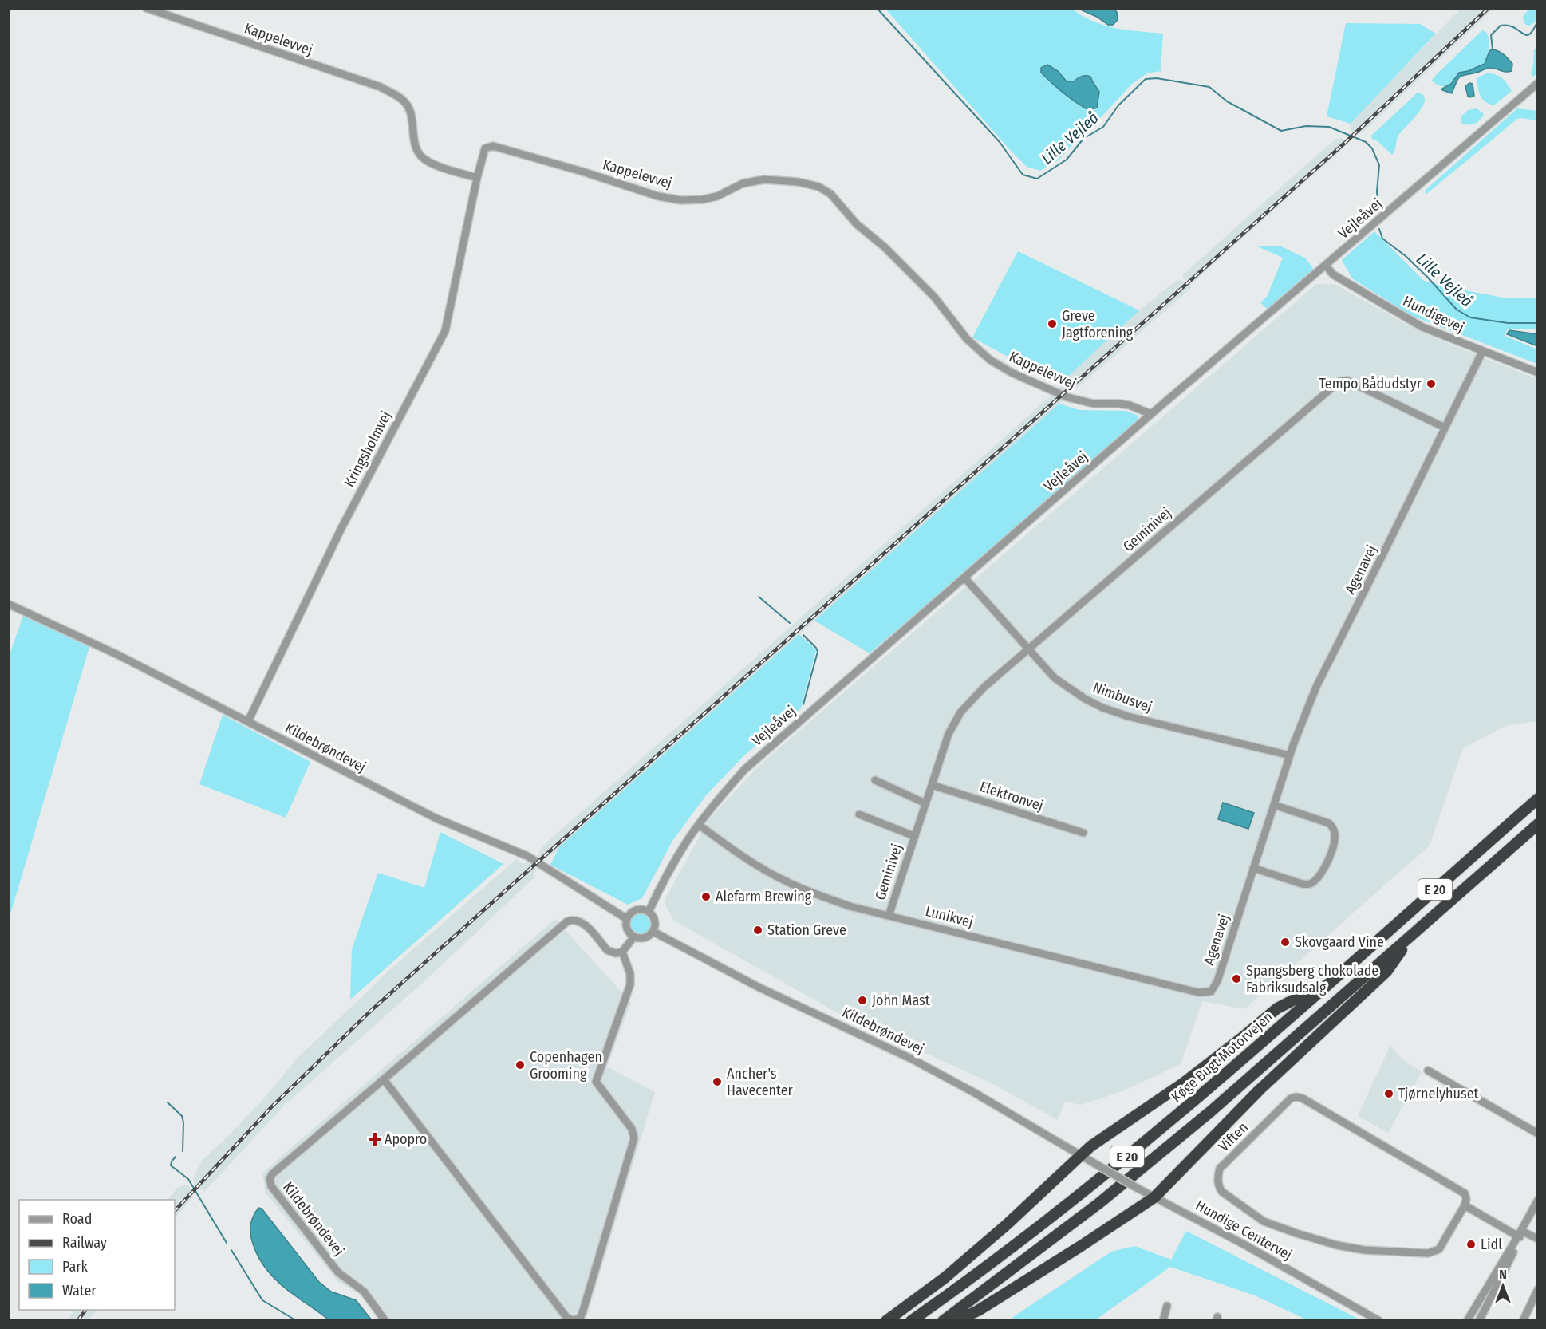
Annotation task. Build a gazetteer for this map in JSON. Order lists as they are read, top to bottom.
{
  "streets": {
    "highway": ["E 20", "Køge Bugt Motorvejen"],
    "street": [
      "Kappelevvej",
      "Vejleåvej",
      "Hundigevej",
      "Kringsholmvej",
      "Geminivej",
      "Agenavej",
      "Nimbusvej",
      "Kildebrøndevej",
      "Elektronvej",
      "Lunikvej",
      "Viften",
      "Hundige Centervej"
    ]
  },
  "crossings": [
    ["Kappelevvej", "Vejleåvej"],
    ["Kappelevvej", "Kringsholmvej"],
    ["Vejleåvej", "Hundigevej"],
    ["Vejleåvej", "Nimbusvej"],
    ["Vejleåvej", "Kildebrøndevej"],
    ["Vejleåvej", "Lunikvej"],
    ["Hundigevej", "Agenavej"],
    ["Kringsholmvej", "Kildebrøndevej"],
    ["Geminivej", "Agenavej"],
    ["Geminivej", "Nimbusvej"],
    ["Geminivej", "Elektronvej"],
    ["Geminivej", "Lunikvej"],
    ["Agenavej", "Nimbusvej"],
    ["Agenavej", "Lunikvej"],
    ["Kildebrøndevej", "Hundige Centervej"]
  ],
  "water": ["Lille Vejleå"],
  "places": {
    "other": [
      "Greve Jagtforening",
      "Tempo Bådudstyr",
      "Alefarm Brewing",
      "Station Greve",
      "Skovgaard Vine",
      "Spangsberg chokolade Fabriksudsalg",
      "John Mast",
      "Copenhagen Grooming",
      "Ancher's Havecenter",
      "Tjørnelyhuset",
      "Lidl"
    ],
    "health": ["Apopro"]
  },
  "legend": [
    "Road",
    "Railway",
    "Park",
    "Water"
  ],
  "north": "top"
}
